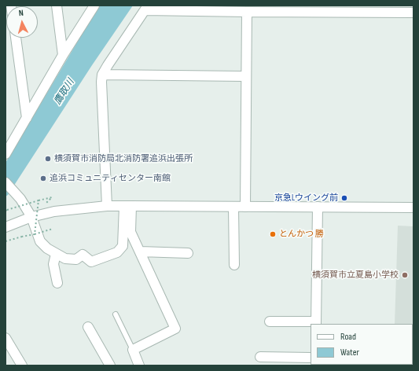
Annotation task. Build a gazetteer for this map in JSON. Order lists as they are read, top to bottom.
{
  "water": ["鷹取川"],
  "places": [
    "横須賀市消防局北消防署追浜出張所",
    "追浜コミュニティセンター南館",
    "京急Lウイング前",
    "とんかつ 勝",
    "横須賀市立夏島小学校"
  ],
  "legend": ["Road", "Water"],
  "north": "top"
}
